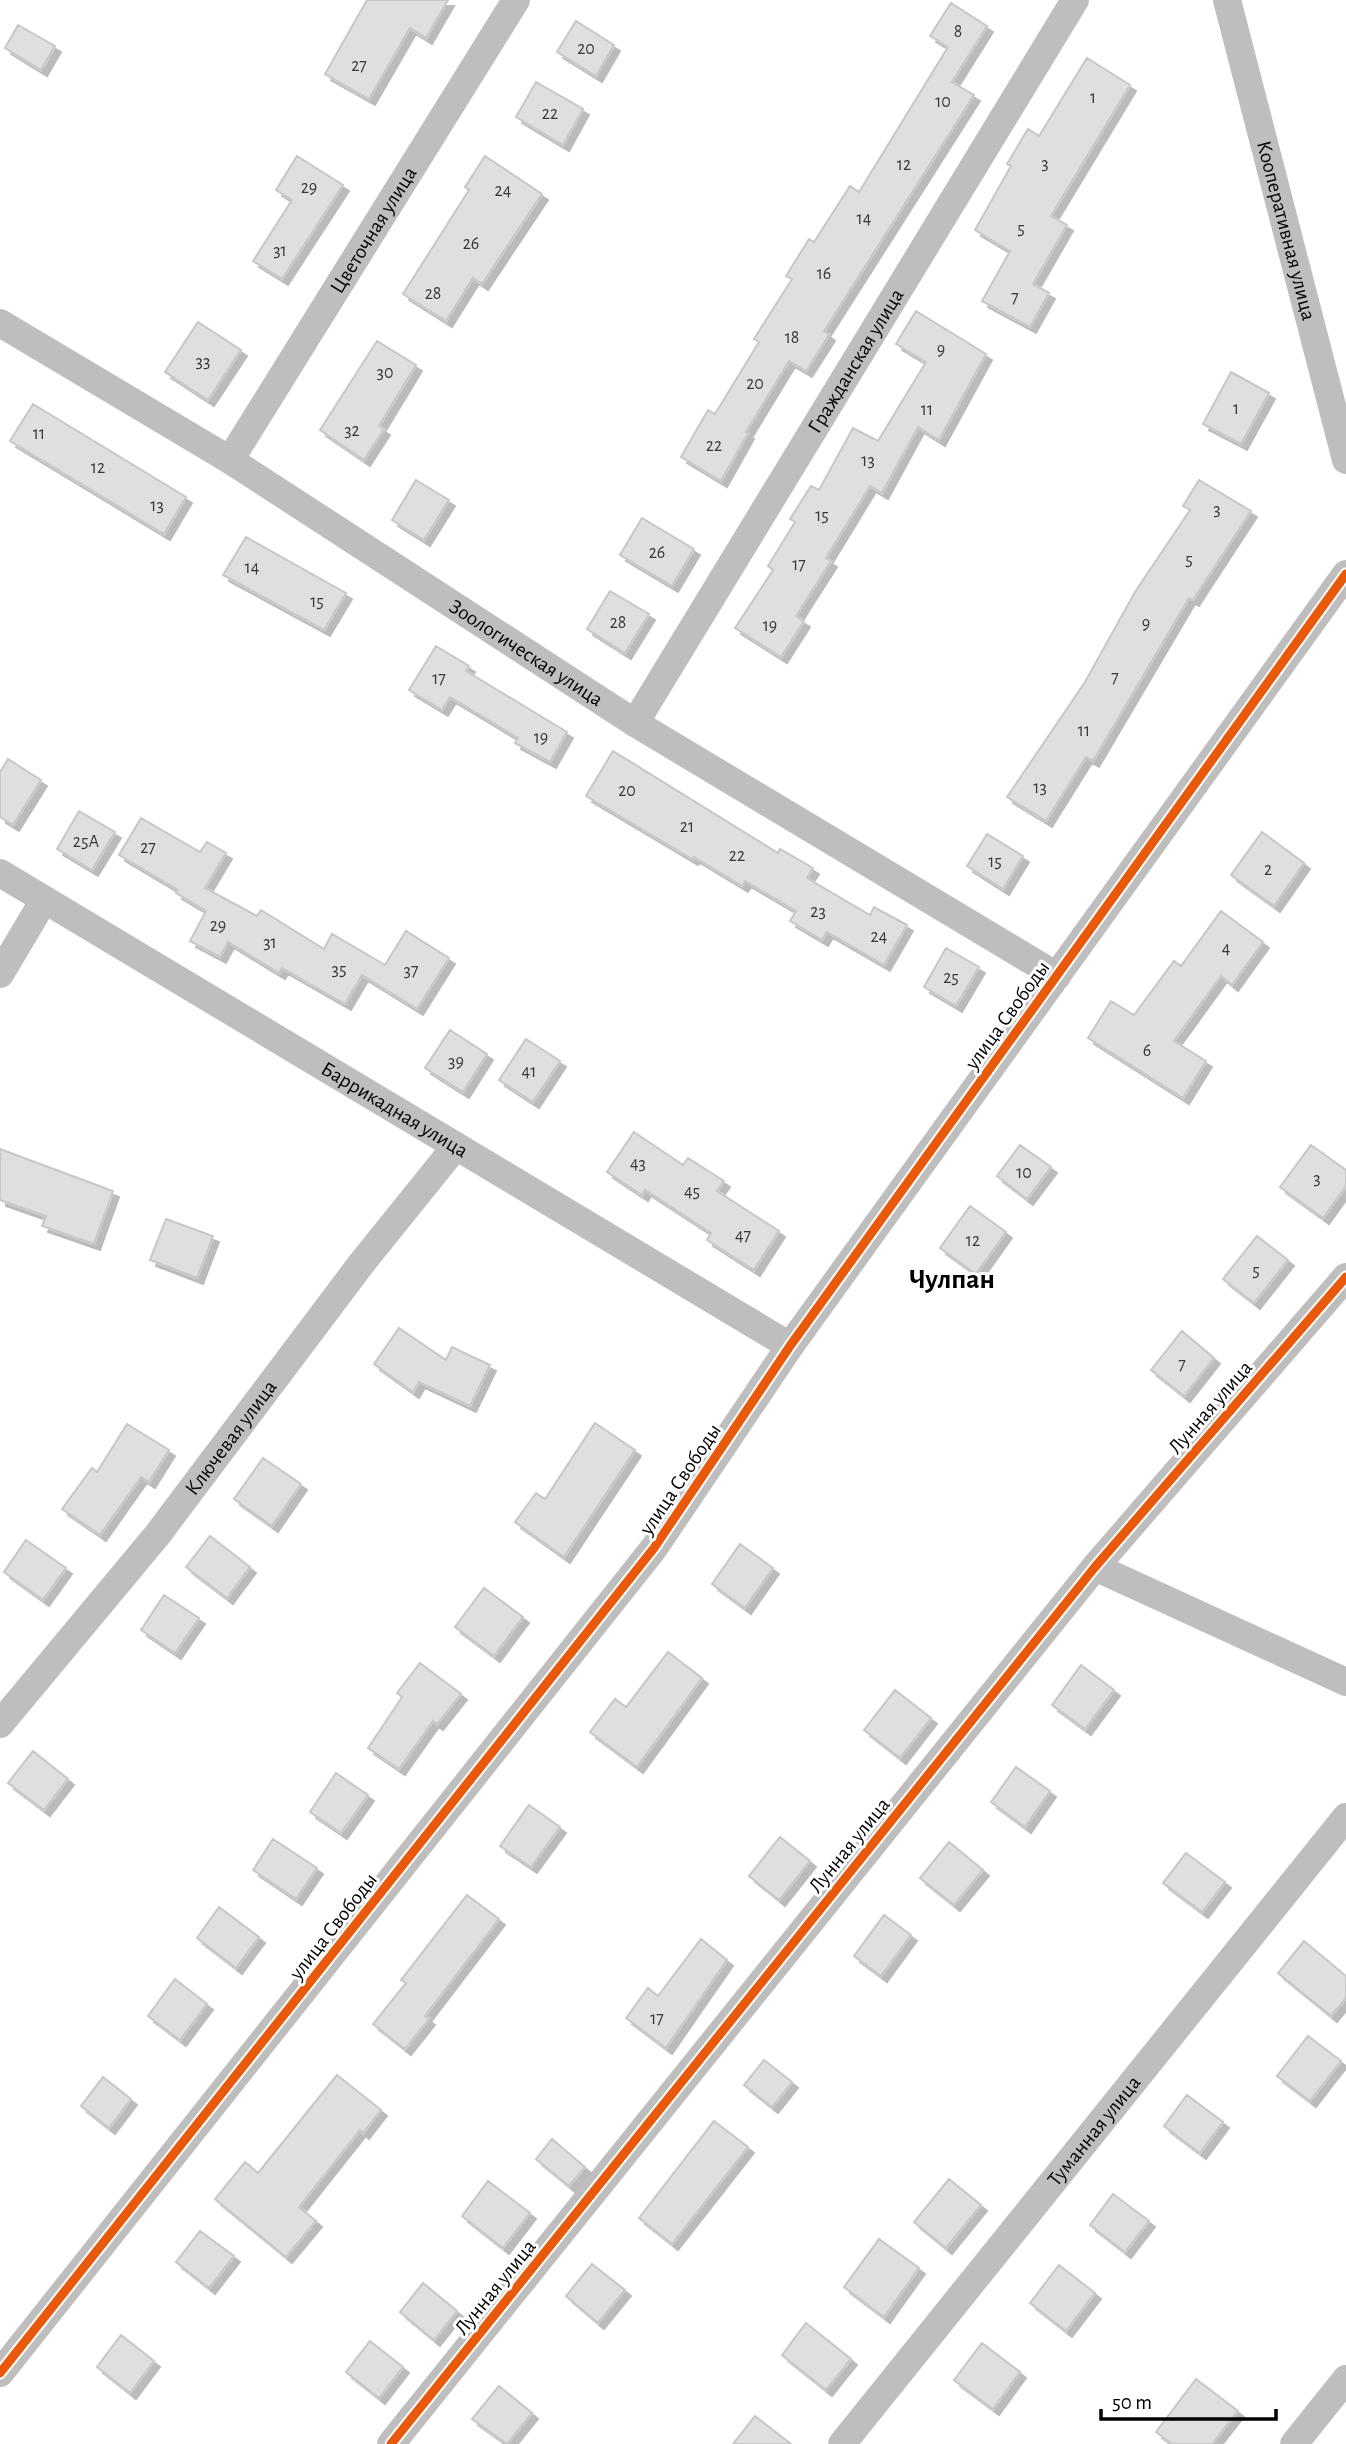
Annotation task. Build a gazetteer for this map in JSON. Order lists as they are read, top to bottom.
{
  "streets": {
    "street": [
      "Цветочная улица",
      "Кооперативная улица",
      "Гражданская улица",
      "Зоологическая улица",
      "улица Свободы",
      "Баррикадная улица",
      "Лунная улица",
      "Ключевая улица",
      "Туманная улица"
    ]
  },
  "crossings": [
    ["Цветочная улица", "Зоологическая улица"],
    ["Гражданская улица", "Зоологическая улица"],
    ["Зоологическая улица", "улица Свободы"],
    ["улица Свободы", "Баррикадная улица"],
    ["Баррикадная улица", "Ключевая улица"]
  ],
  "districts": ["Чулпан"],
  "house_numbers": [
    "8",
    "20",
    "27",
    "1",
    "10",
    "22",
    "3",
    "12",
    "29",
    "24",
    "14",
    "5",
    "26",
    "31",
    "16",
    "28",
    "7",
    "18",
    "9",
    "33",
    "30",
    "20",
    "1",
    "11",
    "32",
    "11",
    "22",
    "13",
    "12",
    "13",
    "3",
    "15",
    "26",
    "5",
    "17",
    "14",
    "15",
    "28",
    "9",
    "19",
    "7",
    "17",
    "11",
    "19",
    "13",
    "20",
    "21",
    "25А",
    "27",
    "22",
    "15",
    "2",
    "23",
    "29",
    "24",
    "31",
    "4",
    "35",
    "37",
    "25",
    "6",
    "39",
    "41",
    "43",
    "10",
    "3",
    "45",
    "47",
    "12",
    "5",
    "7",
    "17"
  ],
  "scale_bar": "50 m"
}
